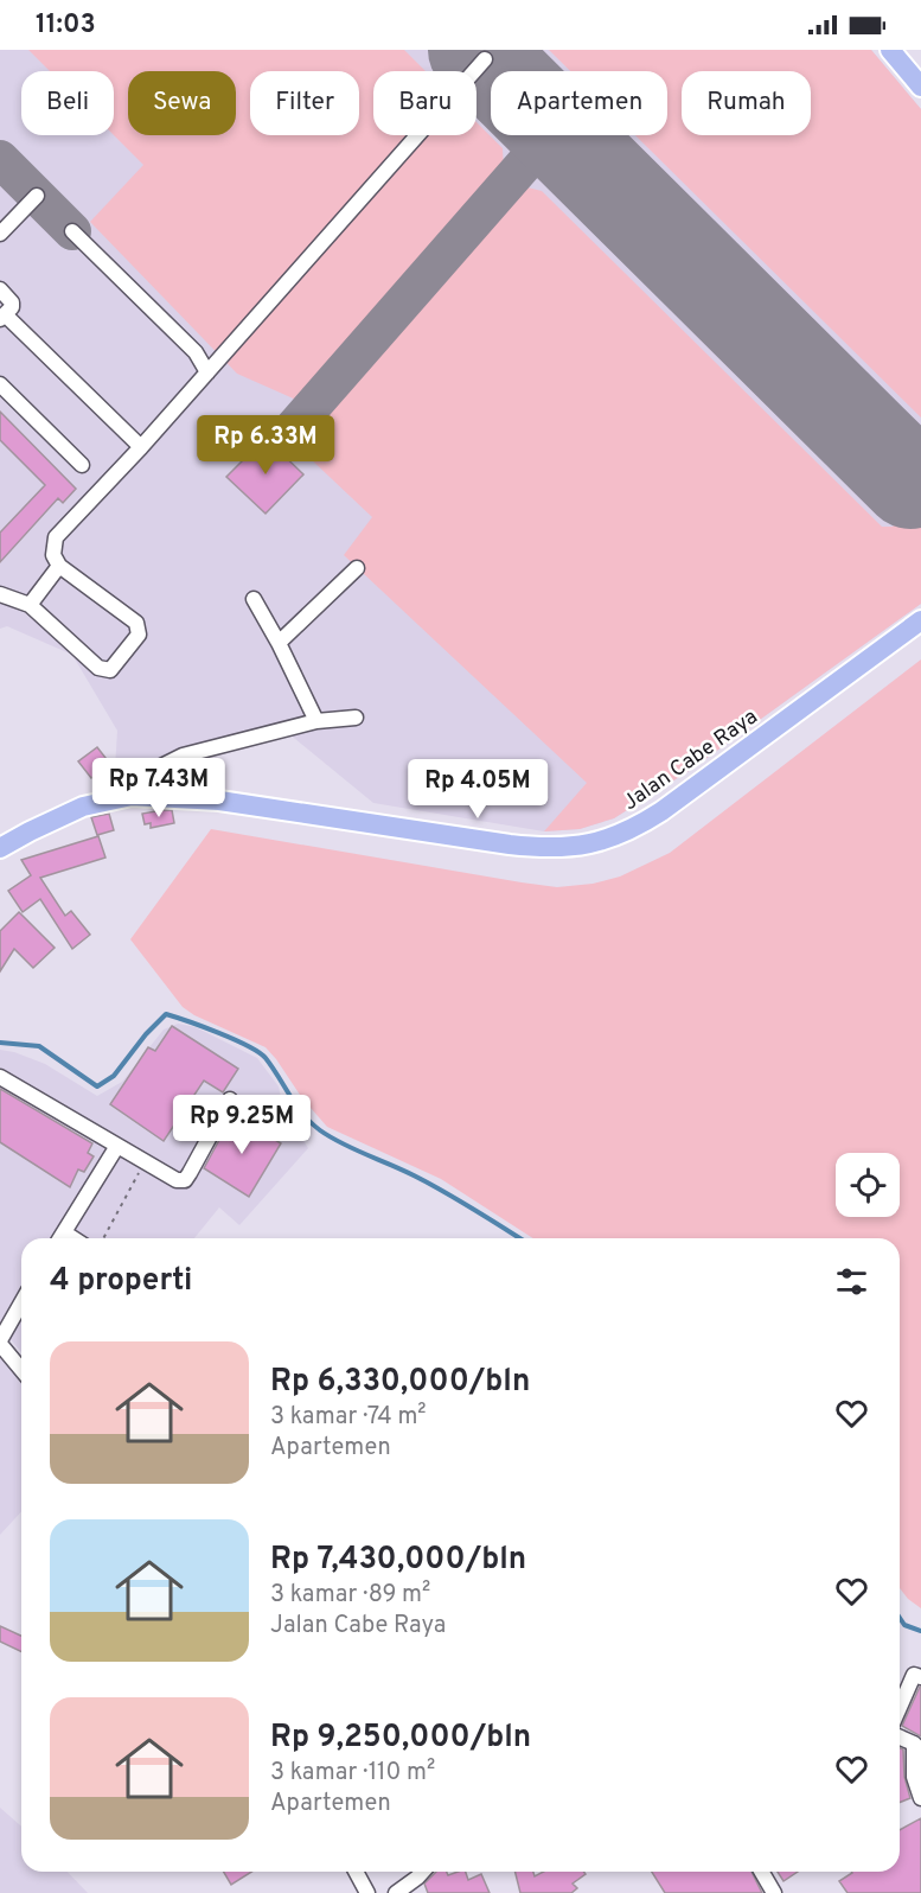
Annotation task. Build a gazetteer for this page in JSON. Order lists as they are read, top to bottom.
{
  "streets": {
    "main road": ["Jalan Cabe Raya"]
  },
  "page": {
    "status": "11:03",
    "chip": [
      "Beli",
      "Sewa",
      "Filter",
      "Baru",
      "Apartemen",
      "Rumah"
    ],
    "price": [
      "Rp 6.33M",
      "Rp 7.43M",
      "Rp 4.05M",
      "Rp 9.25M"
    ],
    "heading": "4 properti",
    "list": [
      {
        "name": "Rp 6,330,000/bln",
        "note": "3 kamar · 74 m² · Apartemen"
      },
      {
        "name": "Rp 7,430,000/bln",
        "note": "3 kamar · 89 m² · Jalan Cabe Raya"
      },
      {
        "name": "Rp 9,250,000/bln",
        "note": "3 kamar · 110 m² · Apartemen"
      }
    ]
  }
}
